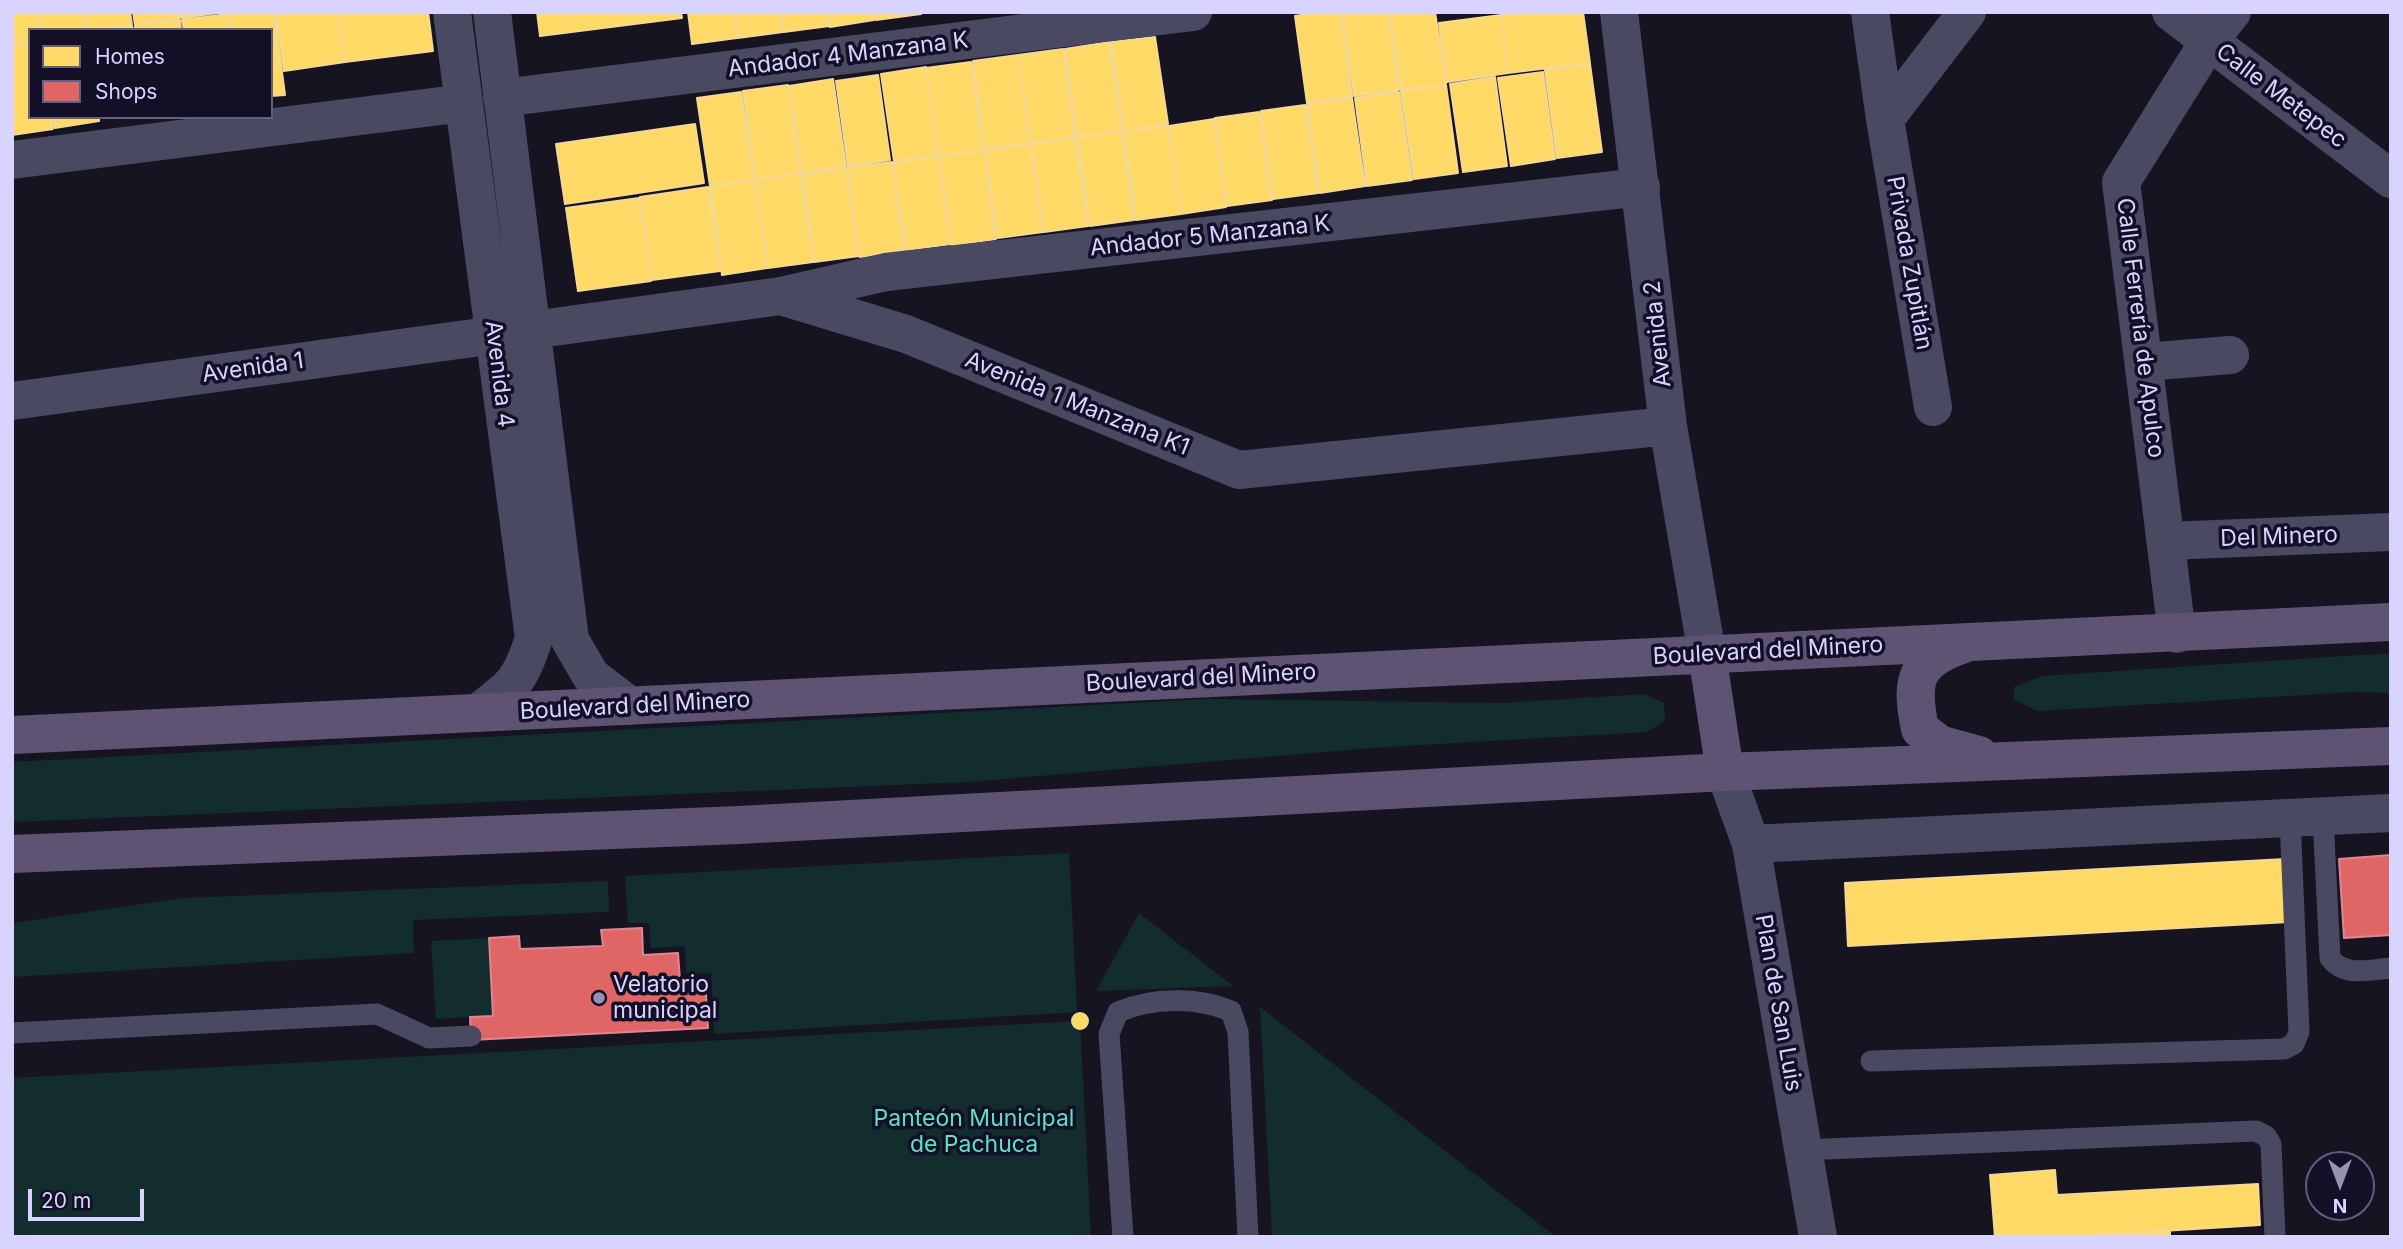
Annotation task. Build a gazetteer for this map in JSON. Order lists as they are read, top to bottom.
{
  "streets": {
    "main road": ["Boulevard del Minero"],
    "street": [
      "Andador 4 Manzana K",
      "Calle Metepec",
      "Andador 5 Manzana K",
      "Privada Zupitlán",
      "Calle Ferrería de Apulco",
      "Avenida 2",
      "Avenida 1",
      "Avenida 4",
      "Avenida 1 Manzana K1",
      "Del Minero",
      "Plan de San Luis"
    ]
  },
  "crossings": [
    ["Andador 4 Manzana K", "Avenida 4"],
    ["Calle Metepec", "Calle Ferrería de Apulco"],
    ["Andador 5 Manzana K", "Avenida 2"],
    ["Andador 5 Manzana K", "Avenida 1 Manzana K1"],
    ["Calle Ferrería de Apulco", "Del Minero"],
    ["Calle Ferrería de Apulco", "Boulevard del Minero"],
    ["Avenida 2", "Avenida 1 Manzana K1"],
    ["Avenida 2", "Boulevard del Minero"],
    ["Avenida 1", "Avenida 4"],
    ["Avenida 1", "Avenida 1 Manzana K1"],
    ["Avenida 4", "Avenida 1 Manzana K1"],
    ["Avenida 4", "Boulevard del Minero"]
  ],
  "parks": ["Panteón Municipal de Pachuca"],
  "places": ["Velatorio municipal"],
  "legend": ["Homes", "Shops"],
  "scale_bar": "20 m",
  "north": "bottom"
}
